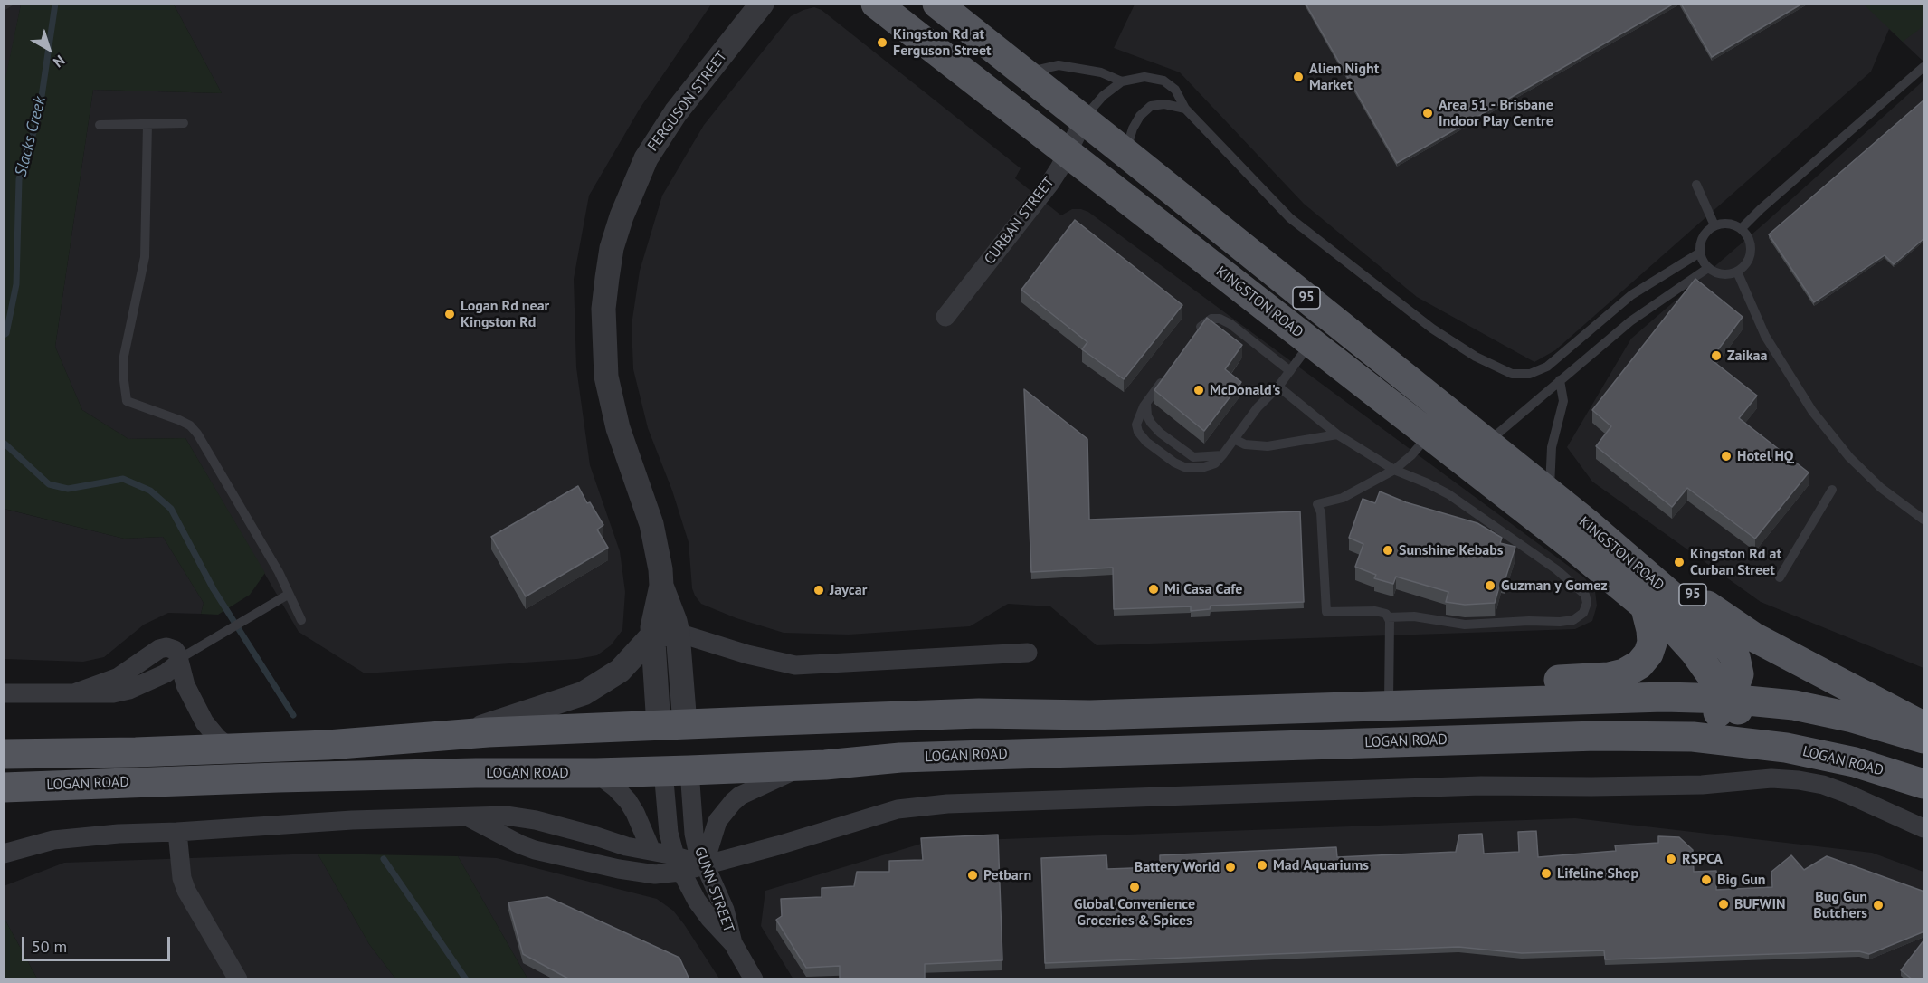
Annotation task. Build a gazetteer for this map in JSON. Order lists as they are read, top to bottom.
{
  "streets": {
    "main road": ["95", "KINGSTON ROAD", "LOGAN ROAD"],
    "street": ["FERGUSON STREET", "CURBAN STREET", "GUNN STREET"]
  },
  "crossings": [
    ["FERGUSON STREET", "LOGAN ROAD"],
    ["CURBAN STREET", "KINGSTON ROAD"],
    ["95", "KINGSTON ROAD"],
    ["95", "LOGAN ROAD"],
    ["KINGSTON ROAD", "LOGAN ROAD"],
    ["LOGAN ROAD", "GUNN STREET"]
  ],
  "water": ["Slacks Creek"],
  "places": [
    "Kingston Rd at Ferguson Street",
    "Alien Night Market",
    "Area 51 - Brisbane Indoor Play Centre",
    "Logan Rd near Kingston Rd",
    "Zaikaa",
    "McDonald's",
    "Hotel HQ",
    "Sunshine Kebabs",
    "Kingston Rd at Curban Street",
    "Guzman y Gomez",
    "Mi Casa Cafe",
    "Jaycar",
    "RSPCA",
    "Mad Aquariums",
    "Battery World",
    "Lifeline Shop",
    "Petbarn",
    "Big Gun",
    "Global Convenience Groceries & Spices",
    "BUFWIN",
    "Bug Gun Butchers"
  ],
  "scale_bar": "50 m",
  "north": "bottom right"
}
